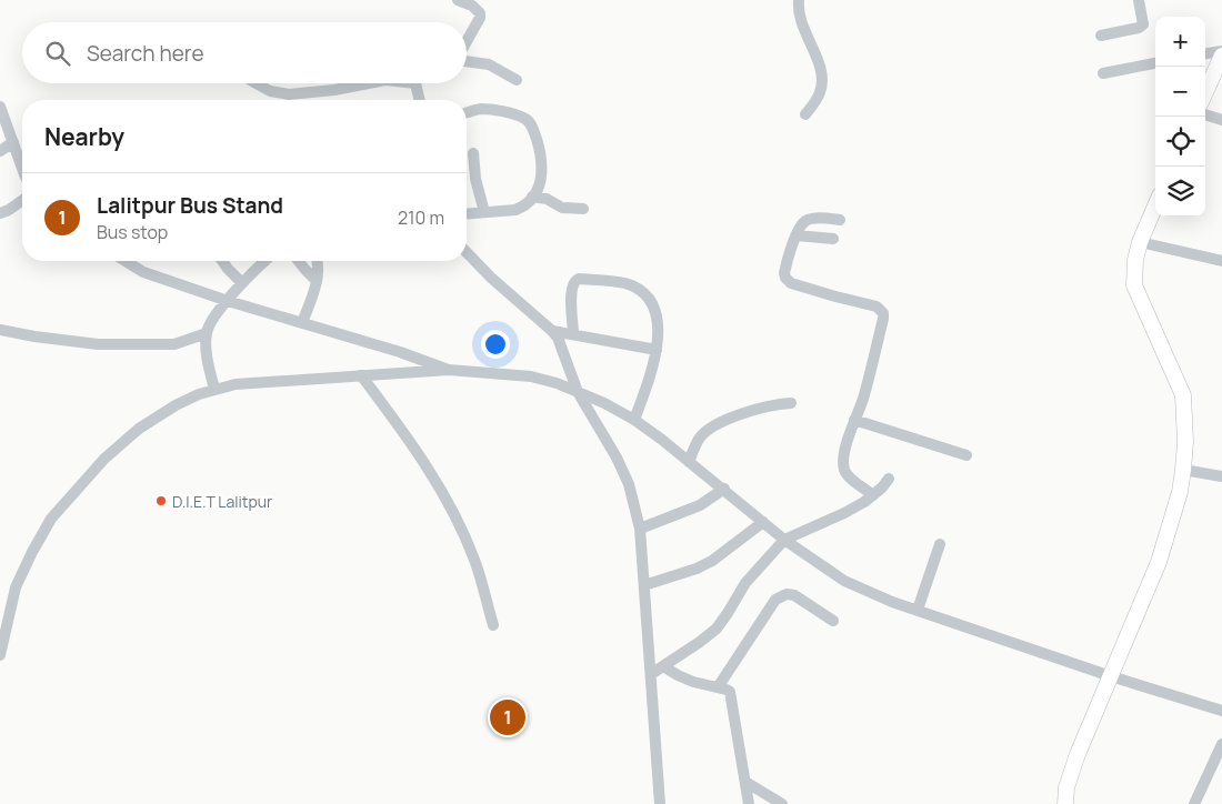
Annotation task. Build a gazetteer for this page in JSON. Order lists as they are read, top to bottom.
{
  "places": ["D.I.E.T Lalitpur"],
  "page": {
    "map_buttons": ["+", "−"],
    "search": "Search here",
    "heading": "Nearby",
    "list": [
      {
        "mark": "1",
        "name": "Lalitpur Bus Stand",
        "note": "Bus stop",
        "value": "210 m"
      }
    ],
    "pins": "1"
  }
}
